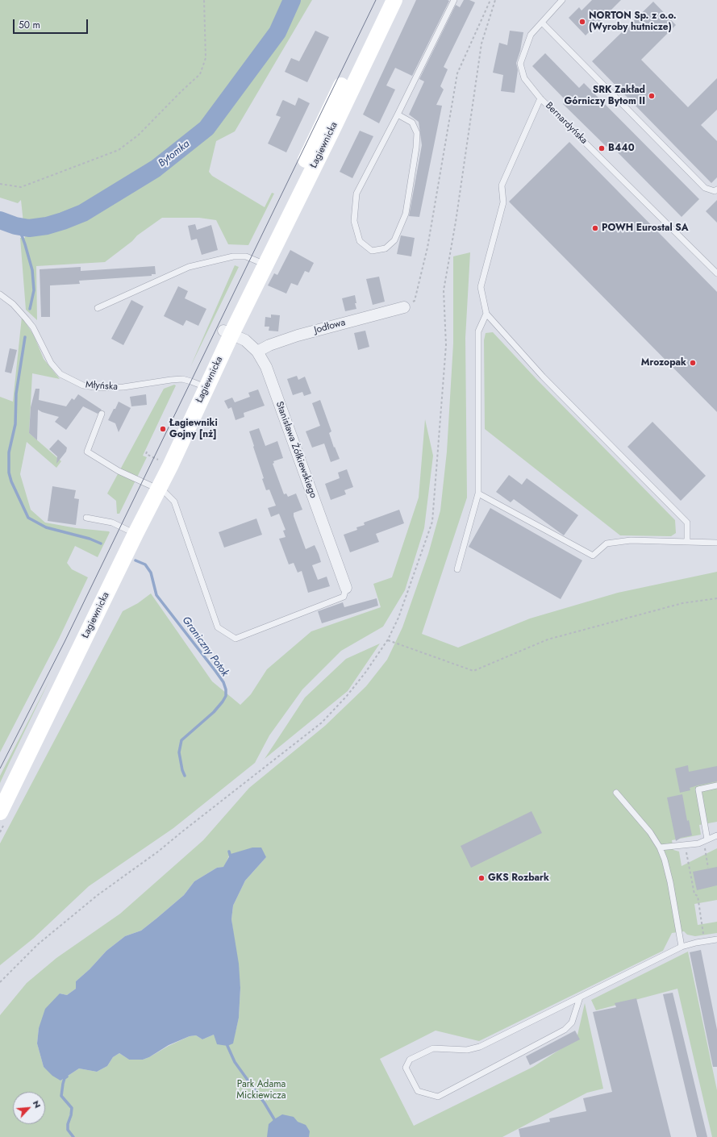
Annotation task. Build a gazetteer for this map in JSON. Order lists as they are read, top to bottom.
{
  "streets": {
    "main road": ["Łagiewnicka"],
    "street": ["Jodłowa", "Stanisława Żółkiewskiego"],
    "lane": ["Bernardyńska", "Młyńska"]
  },
  "crossings": [
    ["Łagiewnicka", "Młyńska"],
    ["Łagiewnicka", "Stanisława Żółkiewskiego"],
    ["Jodłowa", "Stanisława Żółkiewskiego"]
  ],
  "water": ["Bytomka", "Graniczny Potok"],
  "parks": ["Park Adama Mickiewicza"],
  "places": [
    "NORTON Sp. z o.o. (Wyroby hutnicze)",
    "SRK Zakład Górniczy Bytom II",
    "B440",
    "POWH Eurostal SA",
    "Mrozopak",
    "Łagiewniki Gojny [nż]",
    "GKS Rozbark"
  ],
  "scale_bar": "50 m",
  "north": "top right"
}
